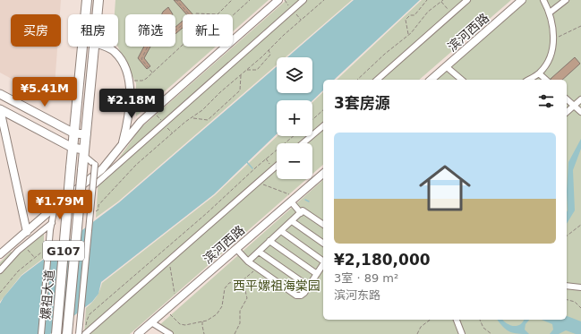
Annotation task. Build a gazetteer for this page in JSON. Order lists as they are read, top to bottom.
{
  "streets": {
    "highway": ["G107", "嫘祖大道"],
    "street": ["滨河西路"]
  },
  "parks": ["西平嫘祖海棠园"],
  "page": {
    "chip": [
      "买房",
      "租房",
      "筛选",
      "新上"
    ],
    "map_buttons": ["+", "−"],
    "price": ["¥5.41M", "¥2.18M", "¥1.79M"],
    "heading": "3套房源",
    "list": [
      {
        "name": "¥2,180,000",
        "note": "3室 · 89 m² · 滨河东路"
      }
    ]
  }
}
